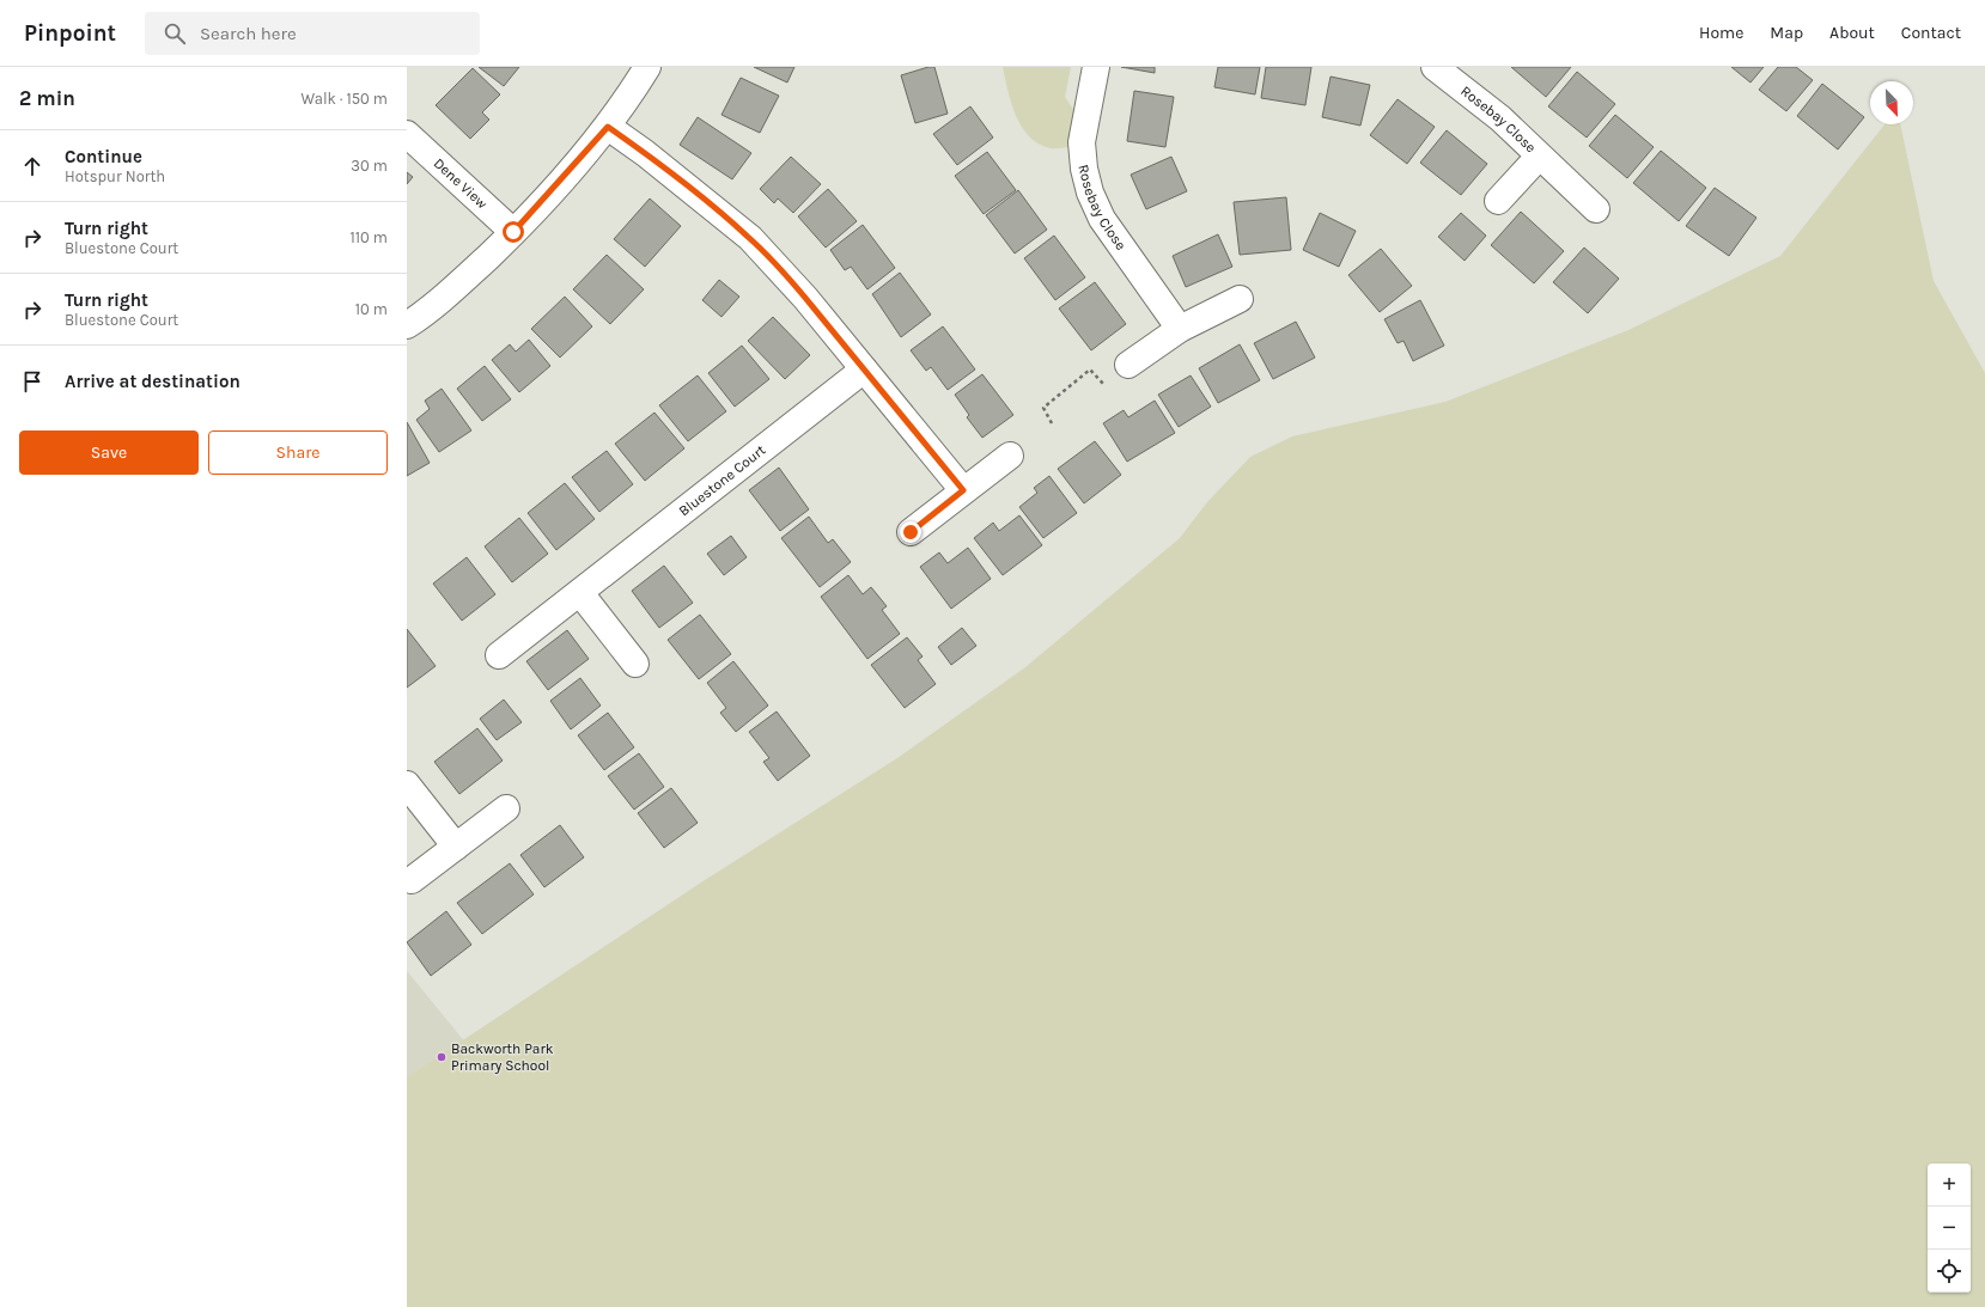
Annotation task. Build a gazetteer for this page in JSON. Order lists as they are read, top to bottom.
{
  "streets": {
    "street": ["Rosebay Close", "Dene View", "Bluestone Court"]
  },
  "places": ["Backworth Park Primary School"],
  "north": "bottom right",
  "page": {
    "header": "Pinpoint",
    "search": "Search here",
    "nav": [
      "Home",
      "Map",
      "About",
      "Contact"
    ],
    "heading": ["2 min", "Walk · 150 m"],
    "list": [
      ["Continue", "Hotspur North", "30 m"],
      ["Turn right", "Bluestone Court", "110 m"],
      ["Turn right", "Bluestone Court", "10 m"],
      "Arrive at destination"
    ],
    "buttons": ["Save", "Share"],
    "map_buttons": ["+", "−"]
  }
}
